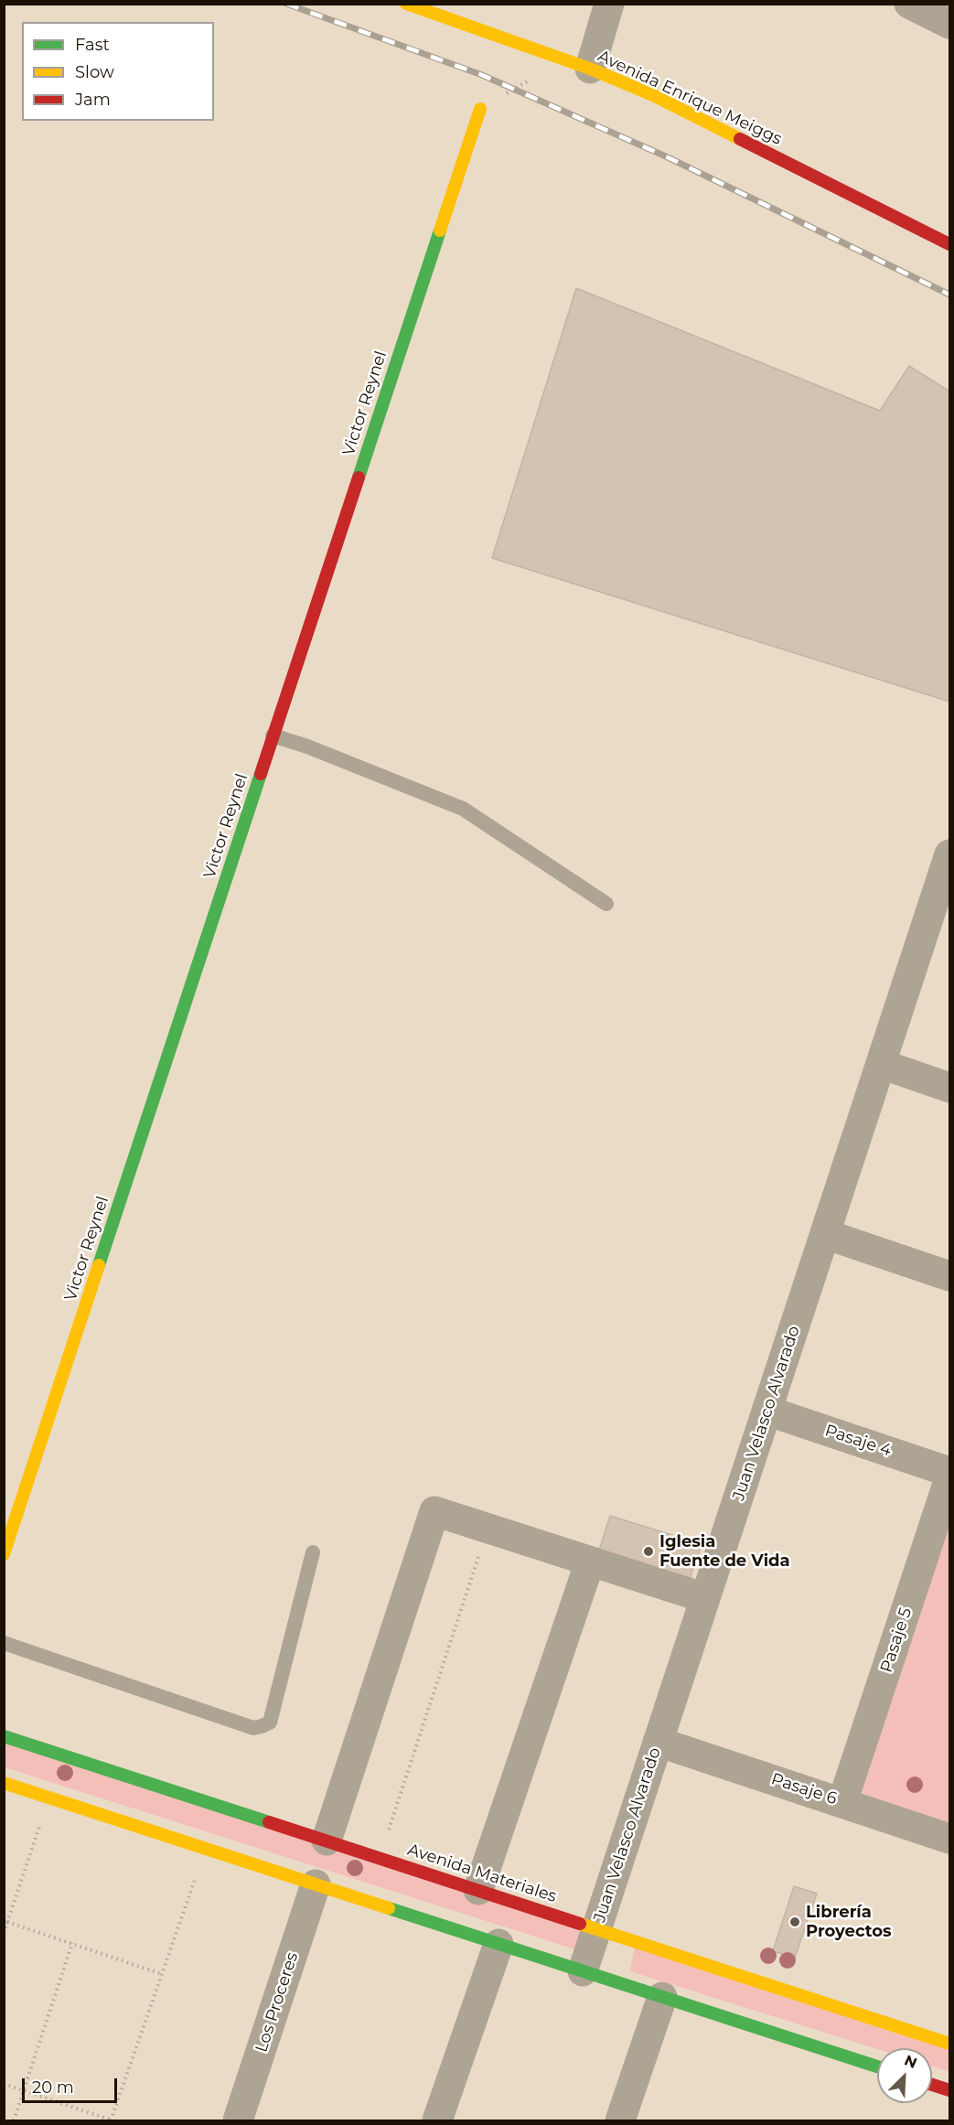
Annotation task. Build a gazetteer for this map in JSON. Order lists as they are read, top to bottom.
{
  "streets": {
    "street": [
      "Avenida Enrique Meiggs",
      "Victor Reynel",
      "Juan Velasco Alvarado",
      "Pasaje 4",
      "Pasaje 5",
      "Pasaje 6",
      "Avenida Materiales",
      "Los Proceres"
    ]
  },
  "crossings": [
    ["Juan Velasco Alvarado", "Pasaje 4"],
    ["Juan Velasco Alvarado", "Pasaje 6"],
    ["Juan Velasco Alvarado", "Avenida Materiales"],
    ["Pasaje 5", "Pasaje 6"]
  ],
  "places": ["Iglesia Fuente de Vida", "Librería Proyectos"],
  "legend": ["Fast", "Slow", "Jam"],
  "scale_bar": "20 m",
  "north": "top right"
}
